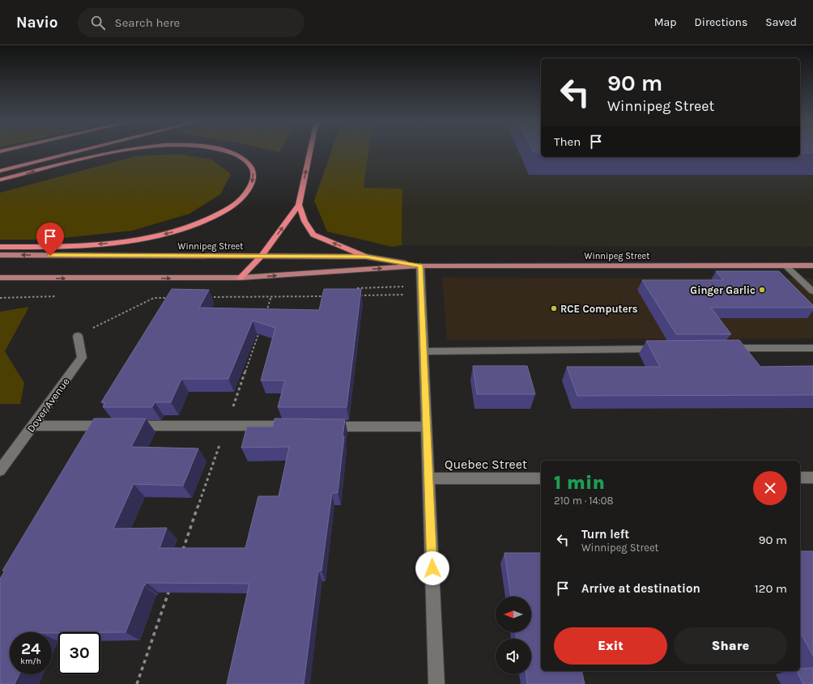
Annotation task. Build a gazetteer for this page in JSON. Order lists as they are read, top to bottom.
{
  "streets": {
    "main road": ["Winnipeg Street"],
    "street": ["Dover Avenue", "Quebec Street"]
  },
  "places": ["Ginger Garlic", "RCE Computers"],
  "north": "left",
  "page": {
    "header": "Navio",
    "search": "Search here",
    "nav": ["Map", "Directions", "Saved"],
    "turn": ["90 m", "Winnipeg Street"],
    "then": "Then",
    "heading": ["1 min", "210 m · 14:08"],
    "list": [
      {
        "name": "Turn left",
        "note": "Winnipeg Street",
        "value": "90 m"
      },
      {
        "name": "Arrive at destination",
        "value": "120 m"
      }
    ],
    "buttons": ["Exit", "Share"],
    "speed": "24 km/h",
    "limit": "30"
  }
}
